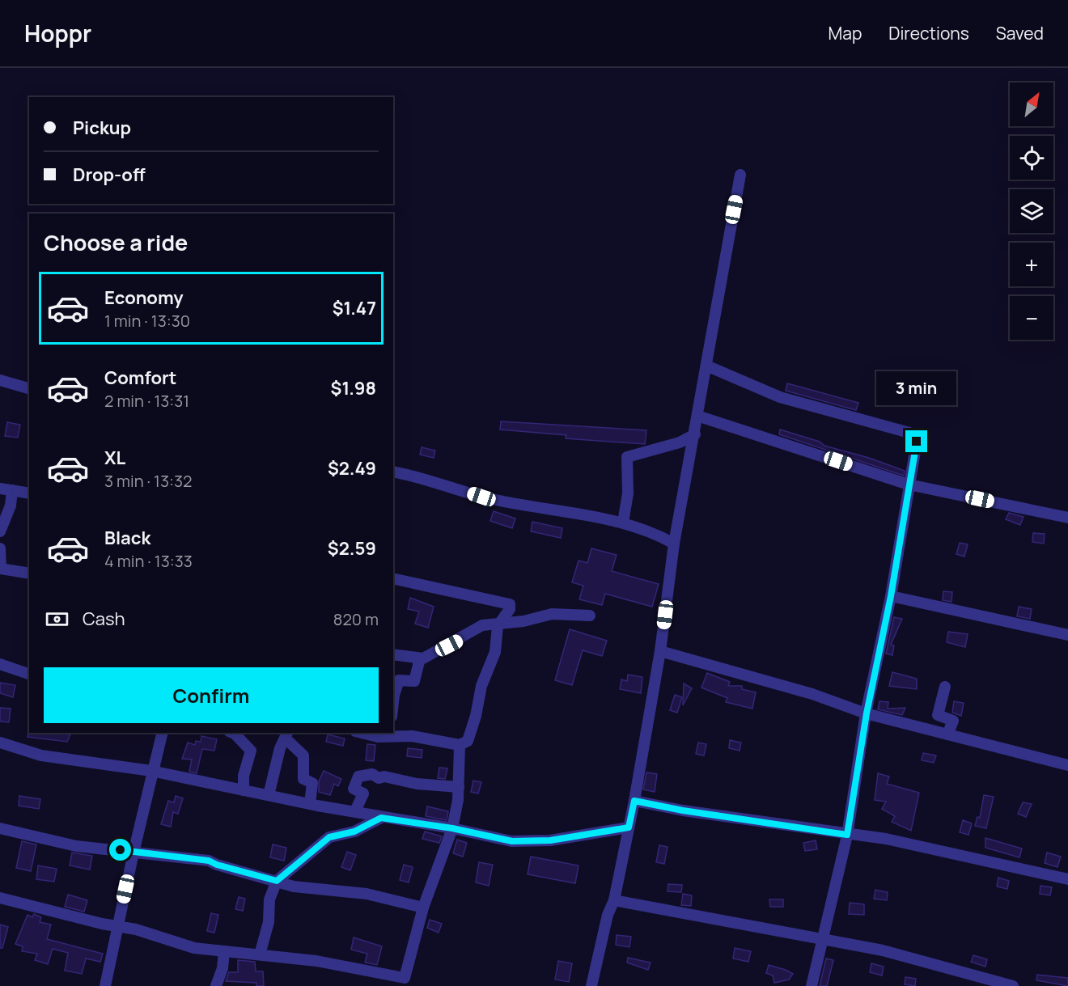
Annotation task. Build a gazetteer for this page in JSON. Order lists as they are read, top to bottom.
{
  "north": "top right",
  "page": {
    "header": "Hoppr",
    "nav": ["Map", "Directions", "Saved"],
    "map_buttons": ["+", "−"],
    "banner": ["Pickup", "Drop-off"],
    "heading": "Choose a ride",
    "list": [
      {
        "name": "Economy",
        "note": "1 min · 13:30",
        "value": "$1.47"
      },
      {
        "name": "Comfort",
        "note": "2 min · 13:31",
        "value": "$1.98"
      },
      {
        "name": "XL",
        "note": "3 min · 13:32",
        "value": "$2.49"
      },
      {
        "name": "Black",
        "note": "4 min · 13:33",
        "value": "$2.59"
      }
    ],
    "bubble": "3 min",
    "pay": ["Cash", "820 m"],
    "buttons": "Confirm"
  }
}
